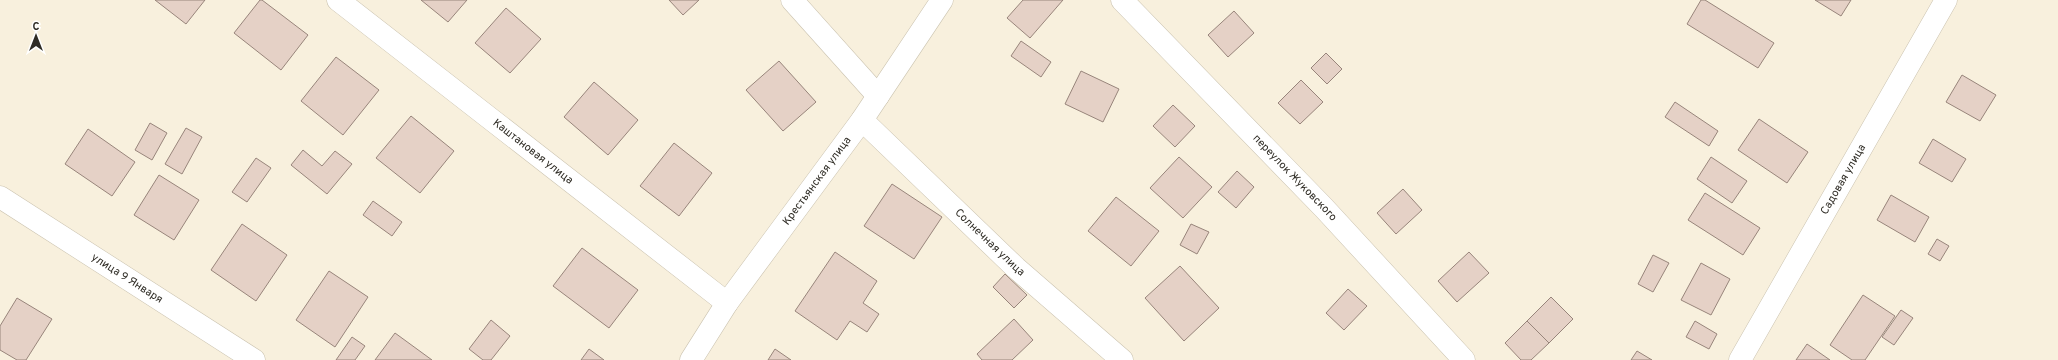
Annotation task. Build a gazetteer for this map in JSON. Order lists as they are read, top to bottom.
{
  "streets": {
    "street": [
      "Каштановая улица",
      "переулок Жуковского",
      "Садовая улица",
      "Крестьянская улица",
      "Солнечная улица",
      "улица 9 Января"
    ]
  },
  "crossings": [
    ["Каштановая улица", "Крестьянская улица"],
    ["Крестьянская улица", "Солнечная улица"]
  ],
  "north": "top"
}
